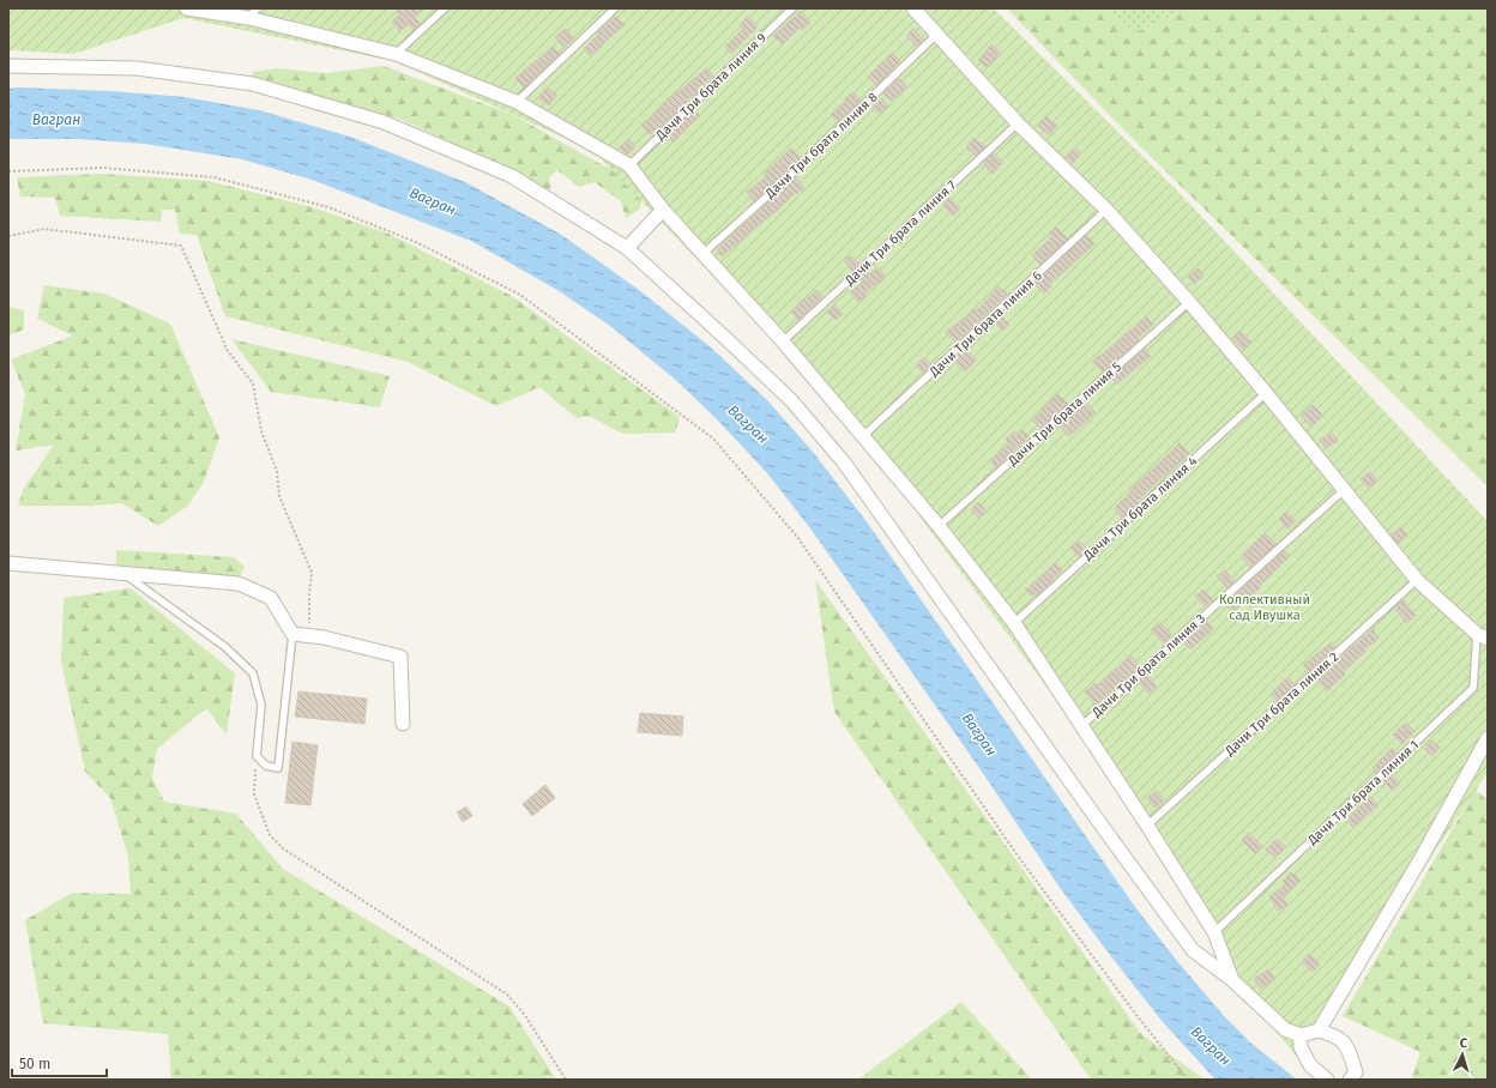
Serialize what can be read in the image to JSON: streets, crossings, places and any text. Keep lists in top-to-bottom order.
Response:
{
  "streets": {
    "lane": [
      "Дачи Три брата линия 9",
      "Дачи Три брата линия 8",
      "Дачи Три брата линия 7",
      "Дачи Три брата линия 6",
      "Дачи Три брата линия 5",
      "Дачи Три брата линия 4",
      "Дачи Три брата линия 3",
      "Дачи Три брата линия 2",
      "Дачи Три брата линия 1"
    ]
  },
  "water": ["Вагран"],
  "parks": ["Коллективный сад Ивушка"],
  "scale_bar": "50 m",
  "north": "top"
}
